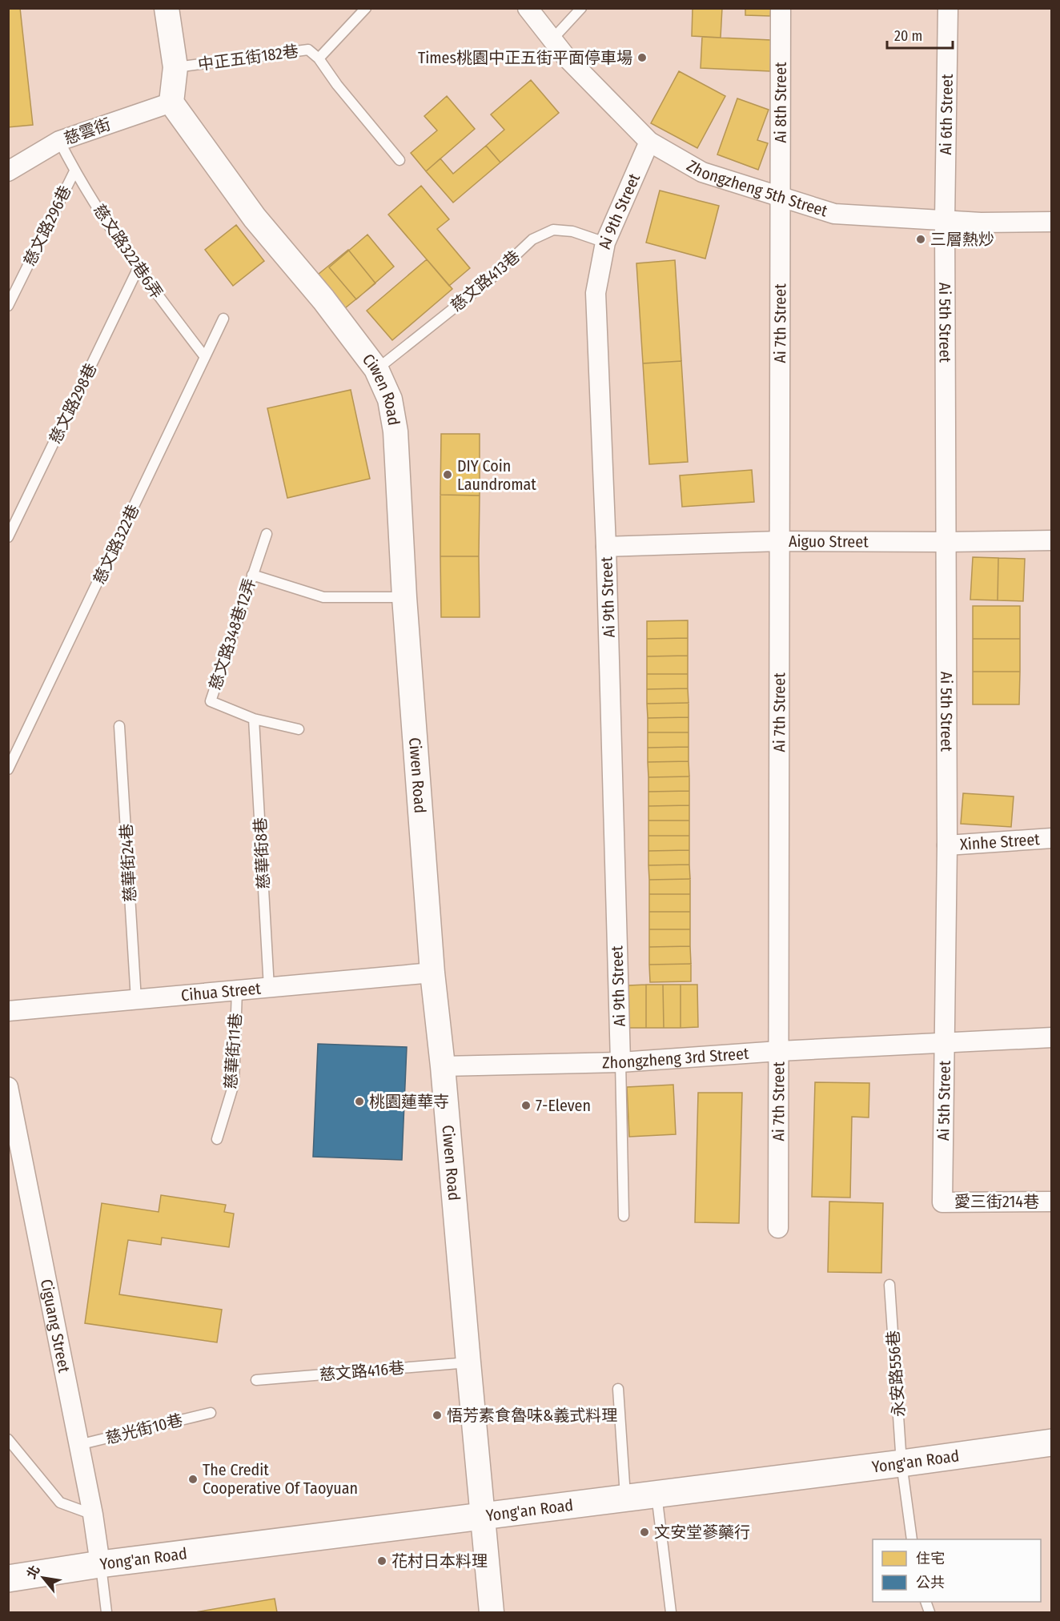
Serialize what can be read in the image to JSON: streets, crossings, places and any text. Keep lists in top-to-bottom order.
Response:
{
  "streets": {
    "main road": ["Yong'an Road"],
    "street": [
      "Ai 8th Street",
      "Ai 6th Street",
      "慈雲街",
      "Zhongzheng 5th Street",
      "Ai 9th Street",
      "Ai 5th Street",
      "Ai 7th Street",
      "Ciwen Road",
      "Aiguo Street",
      "Xinhe Street",
      "Cihua Street",
      "Zhongzheng 3rd Street",
      "愛三街214巷",
      "Ciguang Street"
    ],
    "lane": [
      "中正五街182巷",
      "慈文路296巷",
      "慈文路322巷6弄",
      "慈文路413巷",
      "慈文路298巷",
      "慈文路322巷",
      "慈文路348巷12弄",
      "慈華街8巷",
      "慈華街24巷",
      "慈華街11巷",
      "慈文路416巷",
      "永安路556巷",
      "慈光街10巷"
    ]
  },
  "crossings": [
    ["Ai 8th Street", "Zhongzheng 5th Street"],
    ["Ai 8th Street", "Ai 7th Street"],
    ["Ai 6th Street", "Zhongzheng 5th Street"],
    ["Ai 6th Street", "Ai 5th Street"],
    ["慈雲街", "慈文路322巷6弄"],
    ["慈雲街", "Ciwen Road"],
    ["Zhongzheng 5th Street", "Ai 9th Street"],
    ["Zhongzheng 5th Street", "Ai 5th Street"],
    ["Zhongzheng 5th Street", "Ai 7th Street"],
    ["Ai 9th Street", "慈文路413巷"],
    ["Ai 9th Street", "Aiguo Street"],
    ["Ai 9th Street", "Zhongzheng 3rd Street"],
    ["慈文路296巷", "慈文路322巷6弄"],
    ["慈文路322巷6弄", "慈文路298巷"],
    ["慈文路322巷6弄", "慈文路322巷"],
    ["慈文路413巷", "Ciwen Road"],
    ["Ai 5th Street", "Aiguo Street"],
    ["Ai 5th Street", "Xinhe Street"],
    ["Ai 5th Street", "Zhongzheng 3rd Street"],
    ["Ai 5th Street", "愛三街214巷"],
    ["Ai 7th Street", "Aiguo Street"],
    ["Ai 7th Street", "Zhongzheng 3rd Street"],
    ["Ciwen Road", "Cihua Street"],
    ["Ciwen Road", "Zhongzheng 3rd Street"],
    ["Ciwen Road", "慈文路416巷"],
    ["Ciwen Road", "Yong'an Road"],
    ["慈文路348巷12弄", "慈華街8巷"],
    ["慈華街8巷", "Cihua Street"],
    ["慈華街24巷", "Cihua Street"],
    ["Cihua Street", "慈華街11巷"],
    ["Ciguang Street", "慈光街10巷"],
    ["Ciguang Street", "Yong'an Road"],
    ["永安路556巷", "Yong'an Road"]
  ],
  "places": [
    "Times桃園中正五街平面停車場",
    "三層熱炒",
    "DIY Coin Laundromat",
    "桃園蓮華寺",
    "7-Eleven",
    "悟芳素食魯味&義式料理",
    "The Credit Cooperative Of Taoyuan",
    "文安堂蔘藥行",
    "花村日本料理"
  ],
  "legend": ["住宅", "公共"],
  "scale_bar": "20 m",
  "north": "top left"
}
